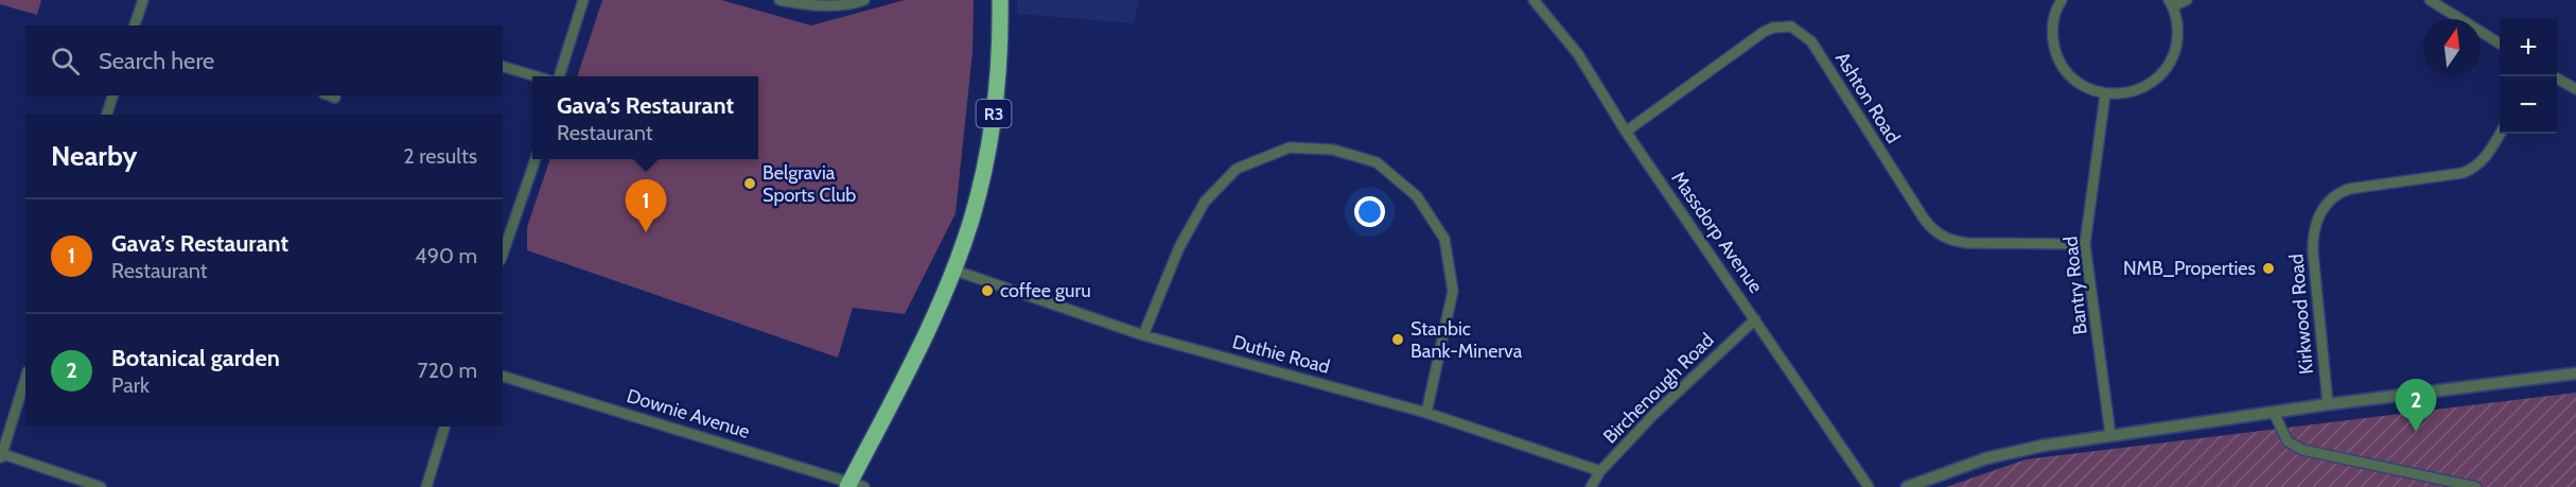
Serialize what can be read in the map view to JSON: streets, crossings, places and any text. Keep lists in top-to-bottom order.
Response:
{
  "streets": {
    "highway": ["R3"],
    "street": [
      "Ashton Road",
      "Massdorp Avenue",
      "Bantry Road",
      "Kirkwood Road",
      "Duthie Road",
      "Birchenough Road",
      "Downie Avenue"
    ]
  },
  "crossings": [
    ["Ashton Road", "Massdorp Avenue"],
    ["Ashton Road", "Bantry Road"],
    ["R3", "Duthie Road"],
    ["R3", "Downie Avenue"],
    ["Massdorp Avenue", "Birchenough Road"],
    ["Duthie Road", "Birchenough Road"]
  ],
  "places": [
    "Belgravia Sports Club",
    "NMB_Properties",
    "coffee guru",
    "Stanbic Bank-Minerva"
  ],
  "north": "top",
  "page": {
    "map_buttons": ["+", "−"],
    "search": "Search here",
    "popup": ["Gava’s Restaurant", "Restaurant"],
    "heading": ["Nearby", "2 results"],
    "pins": ["1", "2"],
    "list": [
      {
        "mark": "1",
        "name": "Gava’s Restaurant",
        "note": "Restaurant",
        "value": "490 m"
      },
      {
        "mark": "2",
        "name": "Botanical garden",
        "note": "Park",
        "value": "720 m"
      }
    ]
  }
}
